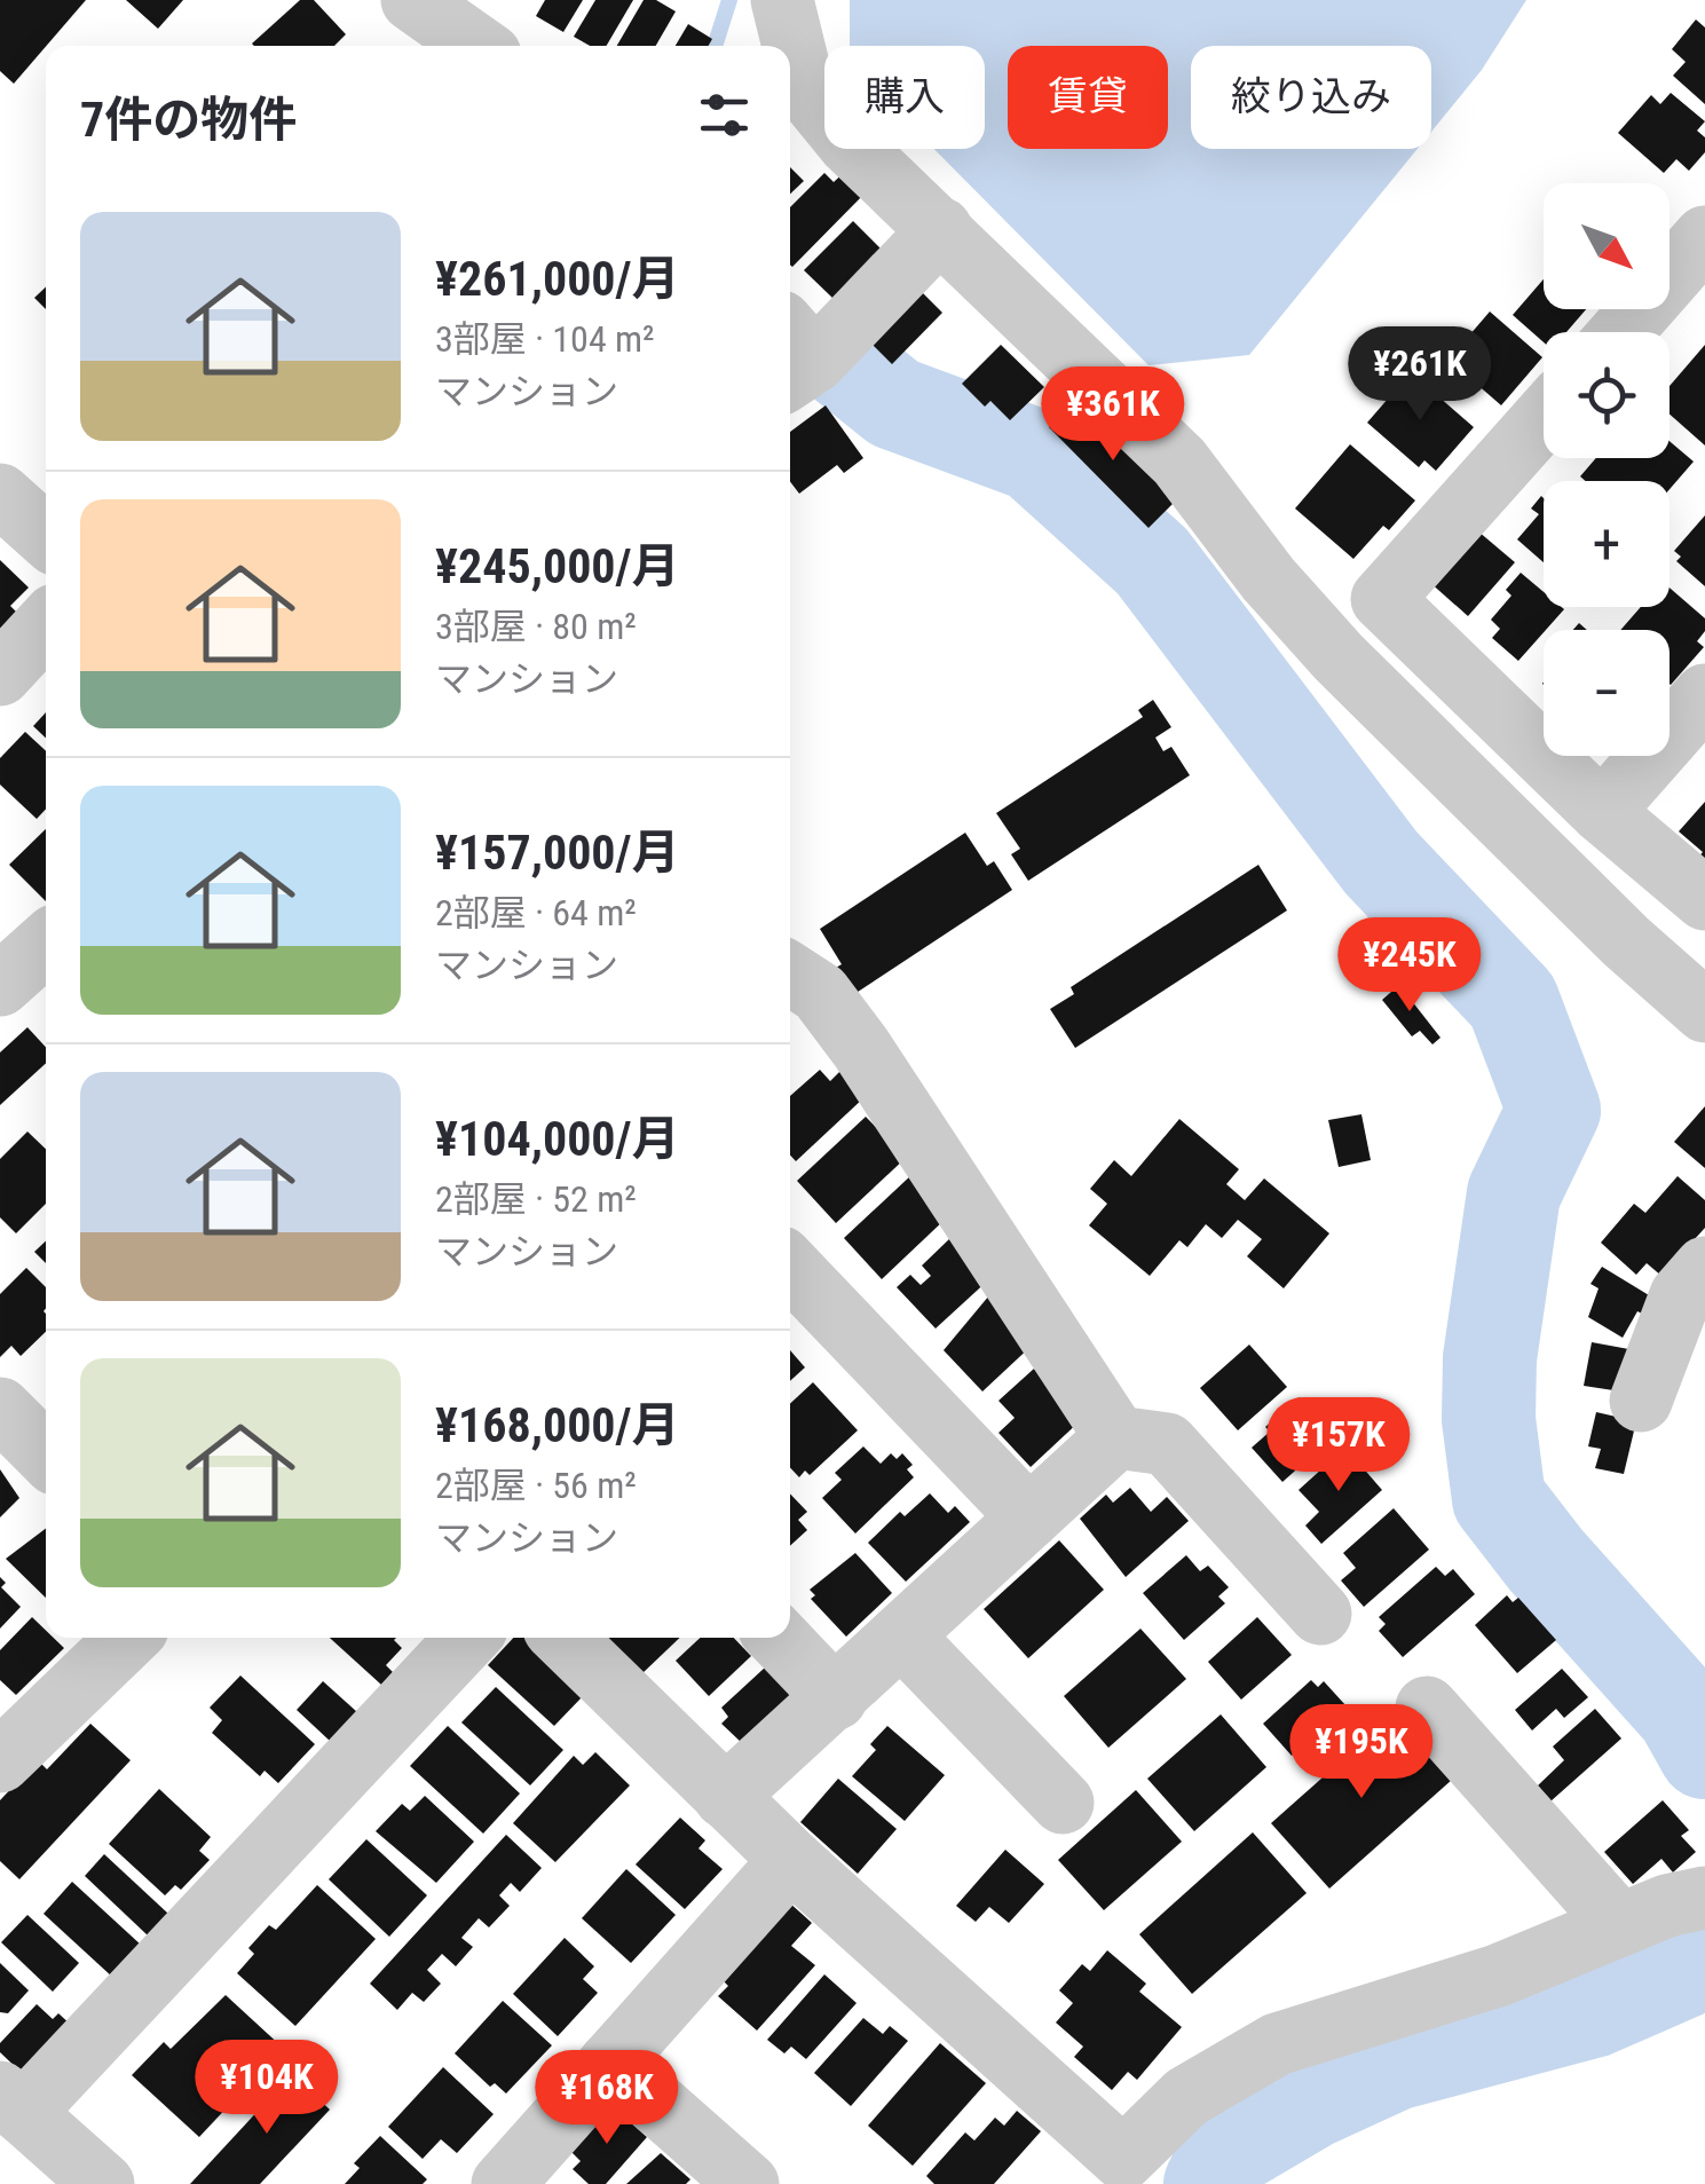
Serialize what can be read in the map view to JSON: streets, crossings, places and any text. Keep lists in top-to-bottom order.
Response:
{
  "north": "bottom right",
  "page": {
    "chip": ["購入", "賃貸", "絞り込み"],
    "heading": "7件の物件",
    "map_buttons": ["+", "−"],
    "list": [
      {
        "name": "¥261,000/月",
        "note": "3部屋 · 104 m² · マンション"
      },
      {
        "name": "¥245,000/月",
        "note": "3部屋 · 80 m² · マンション"
      },
      {
        "name": "¥157,000/月",
        "note": "2部屋 · 64 m² · マンション"
      },
      {
        "name": "¥104,000/月",
        "note": "2部屋 · 52 m² · マンション"
      },
      {
        "name": "¥168,000/月",
        "note": "2部屋 · 56 m² · マンション"
      }
    ],
    "price": [
      "¥261K",
      "¥361K",
      "¥245K",
      "¥157K",
      "¥195K",
      "¥104K",
      "¥168K"
    ]
  }
}
